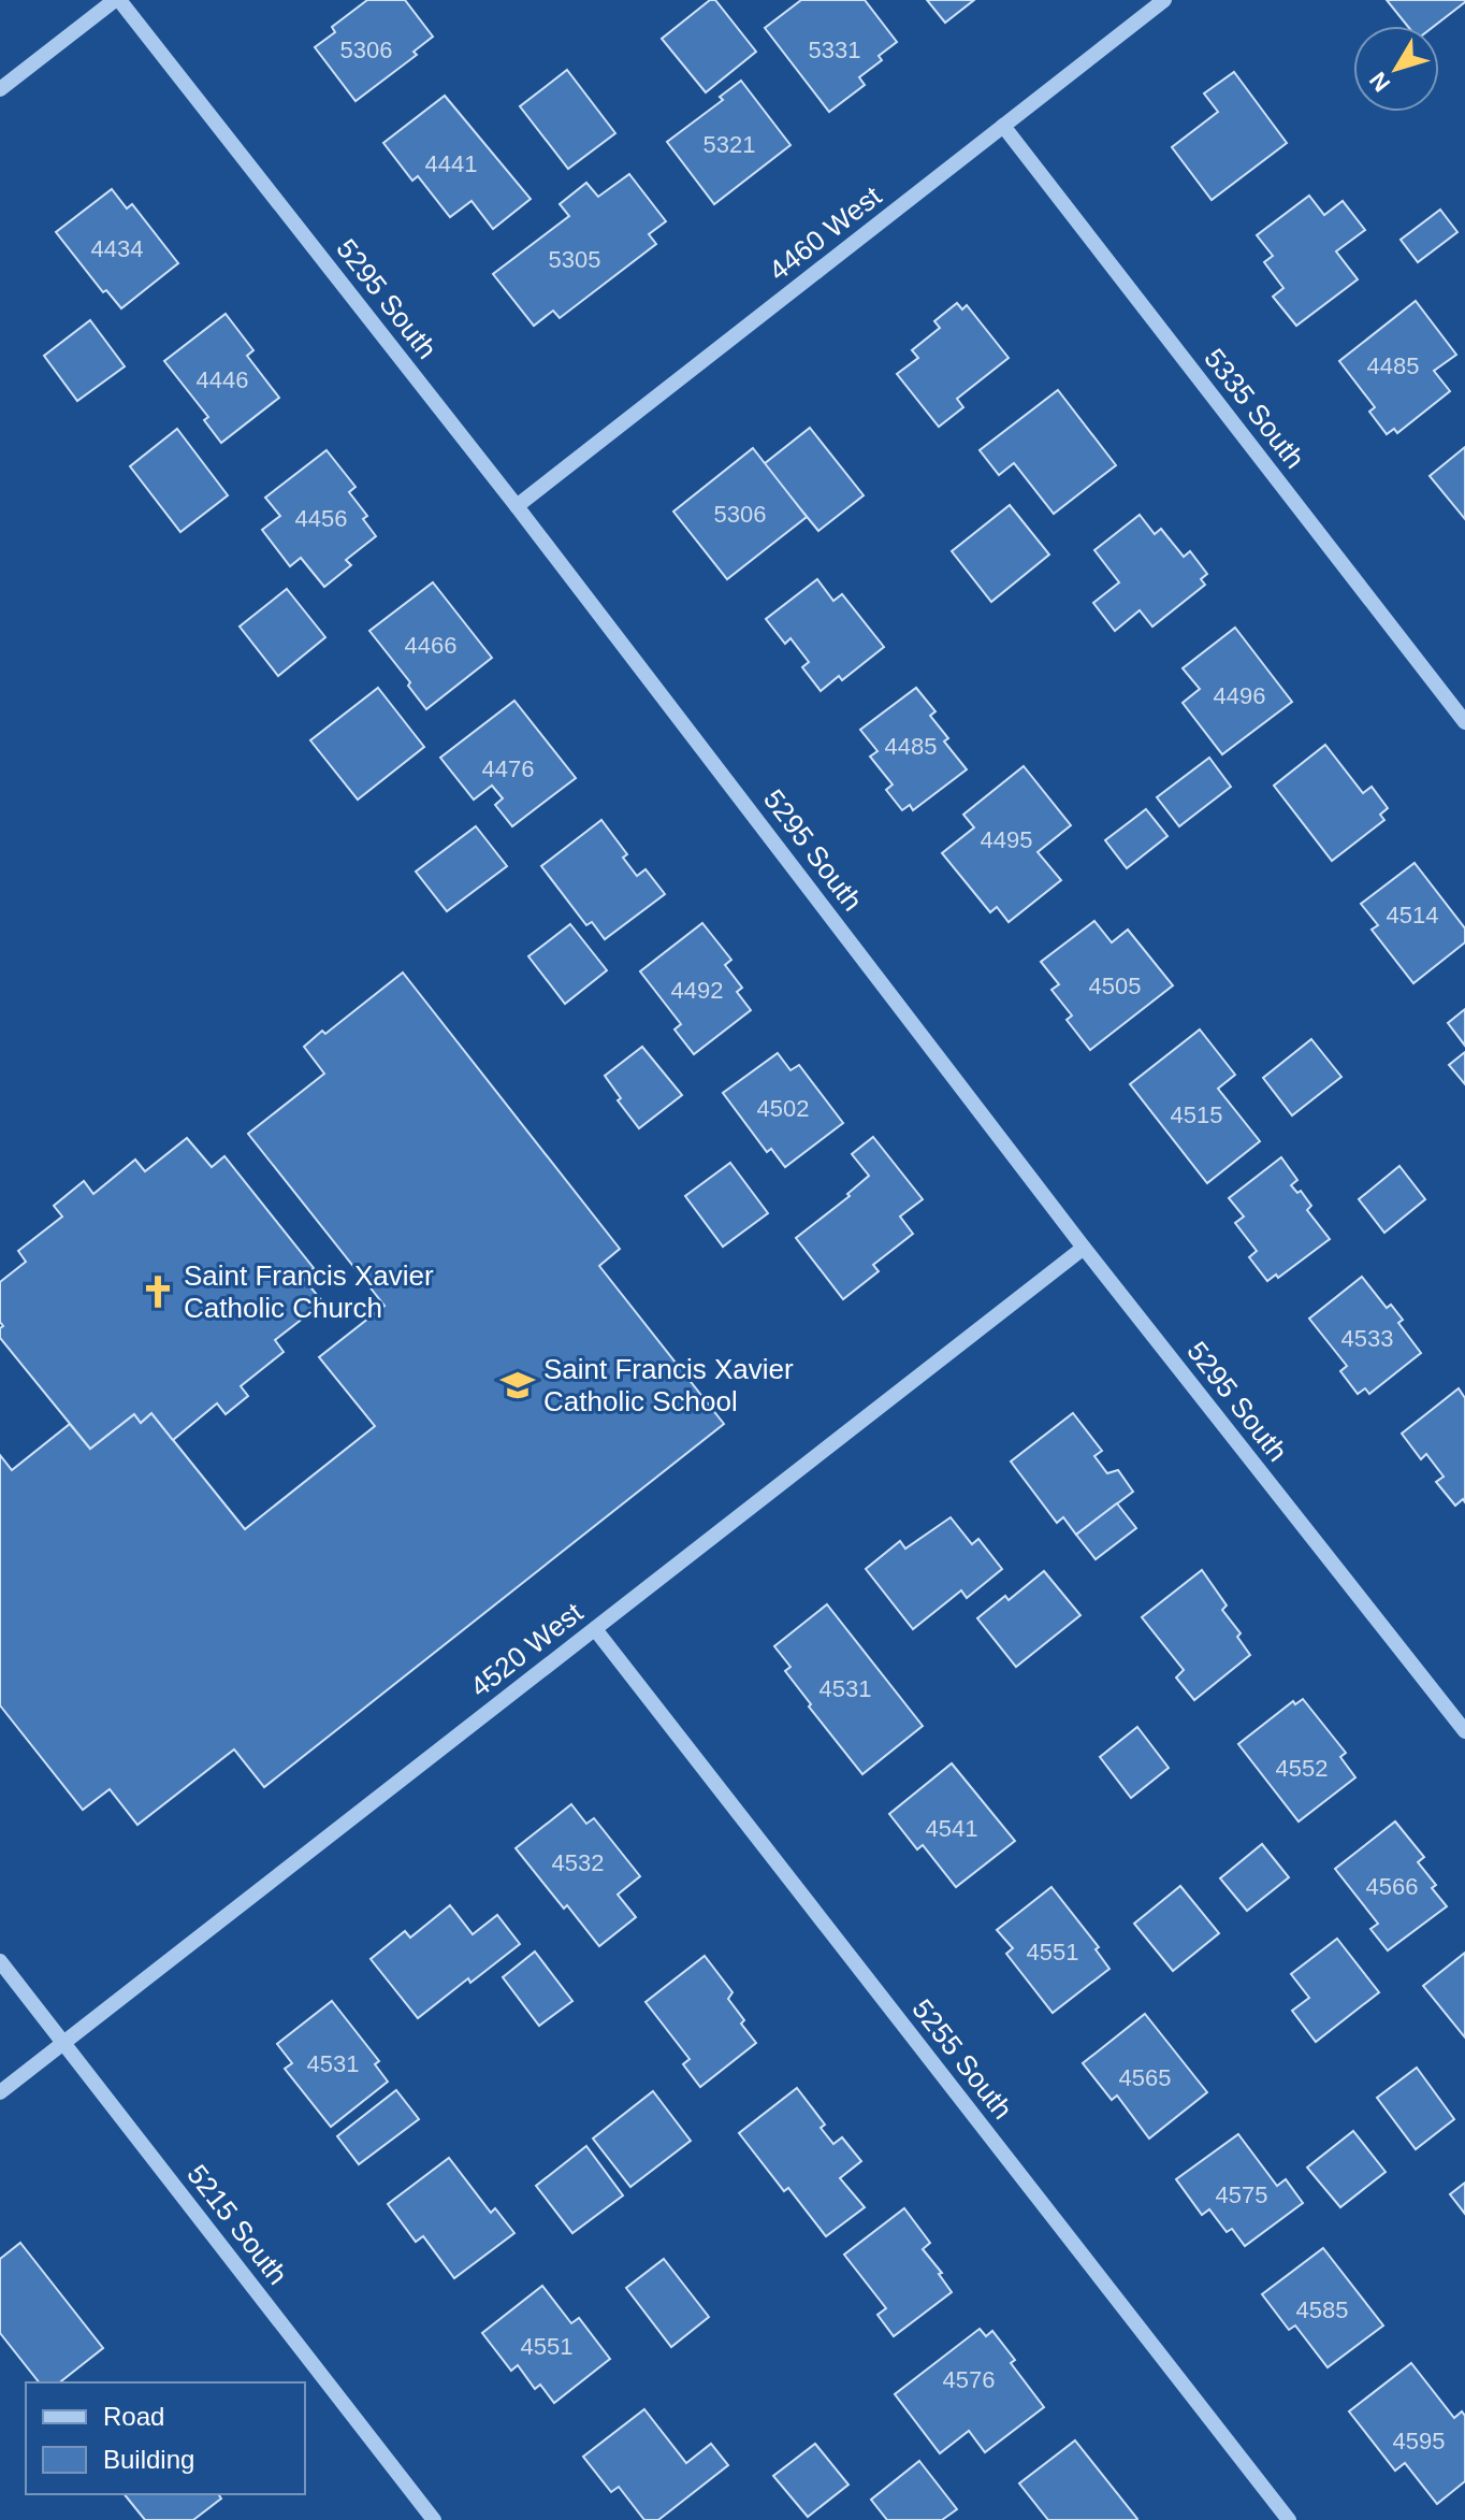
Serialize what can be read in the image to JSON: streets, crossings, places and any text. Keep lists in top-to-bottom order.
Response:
{
  "streets": {
    "street": [
      "4460 West",
      "5295 South",
      "5335 South",
      "4520 West",
      "5255 South",
      "5215 South"
    ]
  },
  "crossings": [
    ["4460 West", "5295 South"],
    ["4460 West", "5335 South"],
    ["5295 South", "4520 West"],
    ["4520 West", "5255 South"],
    ["4520 West", "5215 South"]
  ],
  "places": {
    "church": ["Saint Francis Xavier Catholic Church"],
    "school or university": ["Saint Francis Xavier Catholic School"]
  },
  "house_numbers": [
    "5306",
    "5331",
    "5321",
    "4441",
    "4434",
    "5305",
    "4485",
    "4446",
    "5306",
    "4456",
    "4466",
    "4496",
    "4485",
    "4476",
    "4495",
    "4514",
    "4505",
    "4492",
    "4502",
    "4515",
    "4533",
    "4531",
    "4552",
    "4541",
    "4532",
    "4566",
    "4551",
    "4531",
    "4565",
    "4575",
    "4585",
    "4551",
    "4576",
    "4595"
  ],
  "legend": ["Road", "Building"],
  "north": "bottom left"
}
